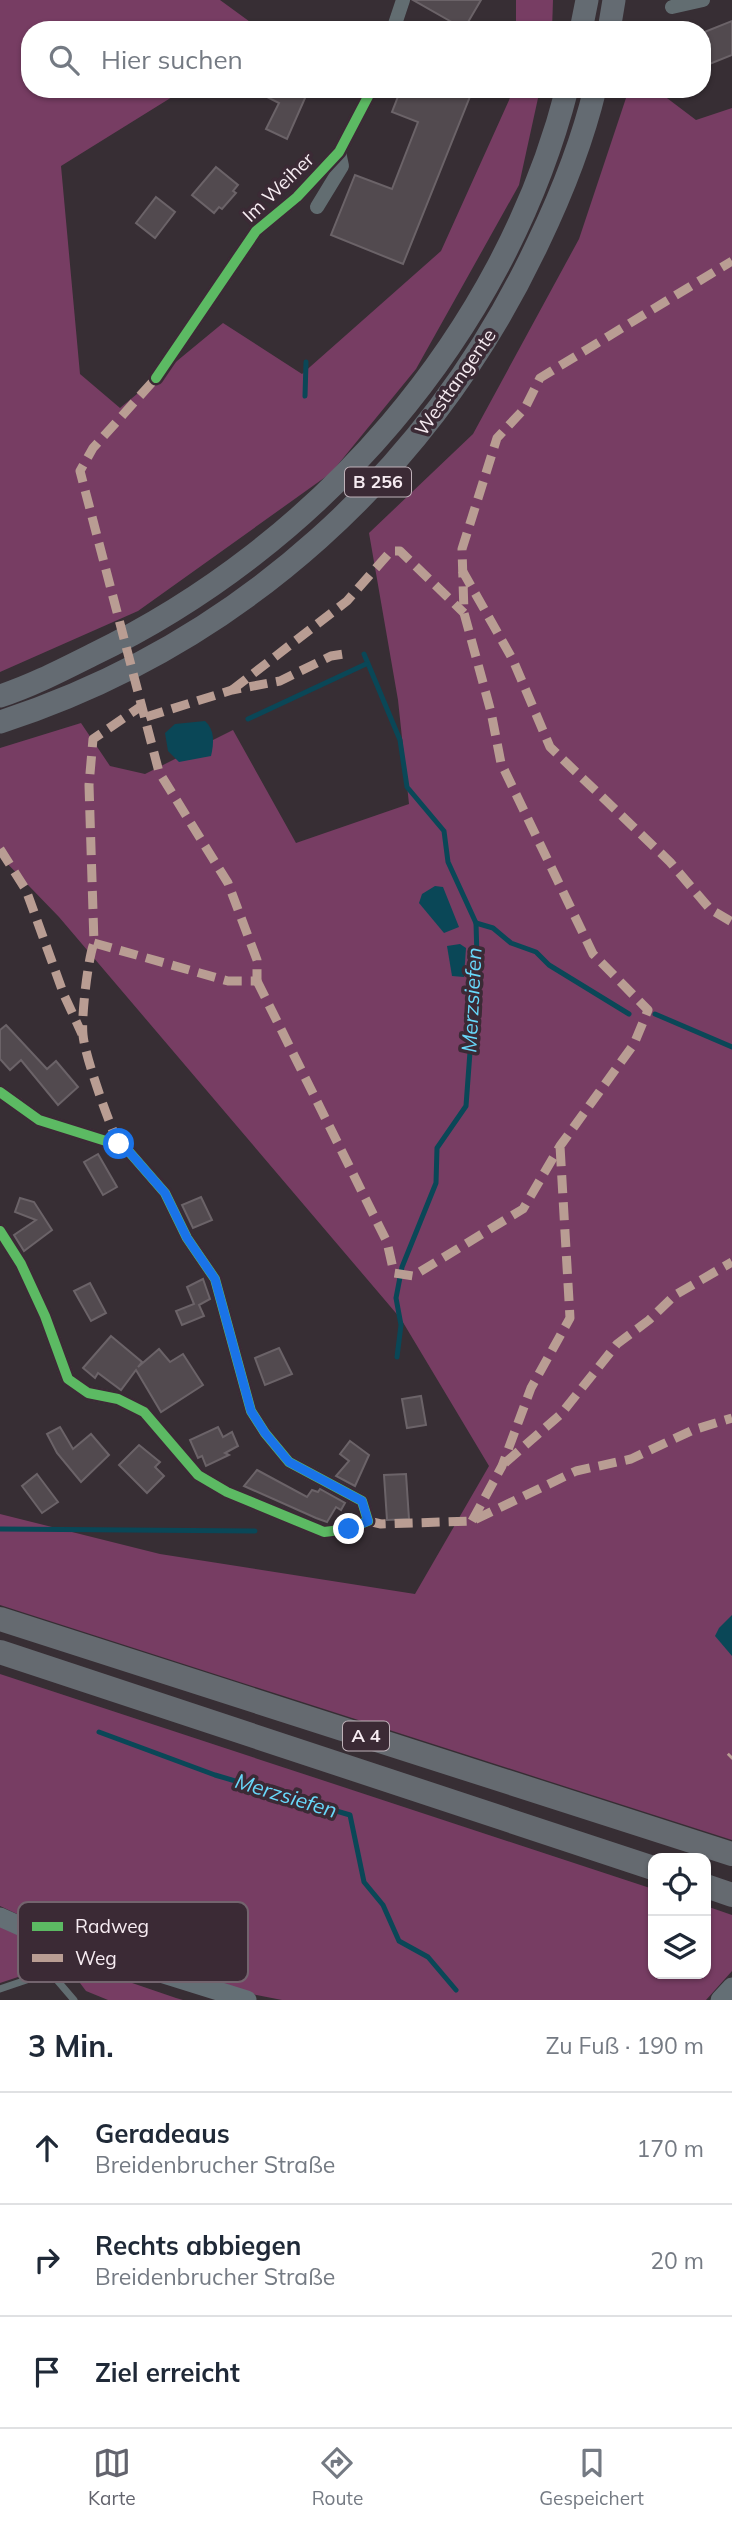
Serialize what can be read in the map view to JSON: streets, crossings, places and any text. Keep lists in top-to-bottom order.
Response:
{
  "streets": {
    "highway": ["Westtangente", "B 256", "A 4"],
    "street": ["Im Weiher"]
  },
  "water": ["Merzsiefen"],
  "legend": ["Radweg", "Weg"],
  "page": {
    "search": "Hier suchen",
    "heading": ["3 Min.", "Zu Fuß · 190 m"],
    "list": [
      ["Geradeaus", "Breidenbrucher Straße", "170 m"],
      ["Rechts abbiegen", "Breidenbrucher Straße", "20 m"],
      "Ziel erreicht"
    ],
    "nav": ["Karte", "Route", "Gespeichert"]
  }
}
